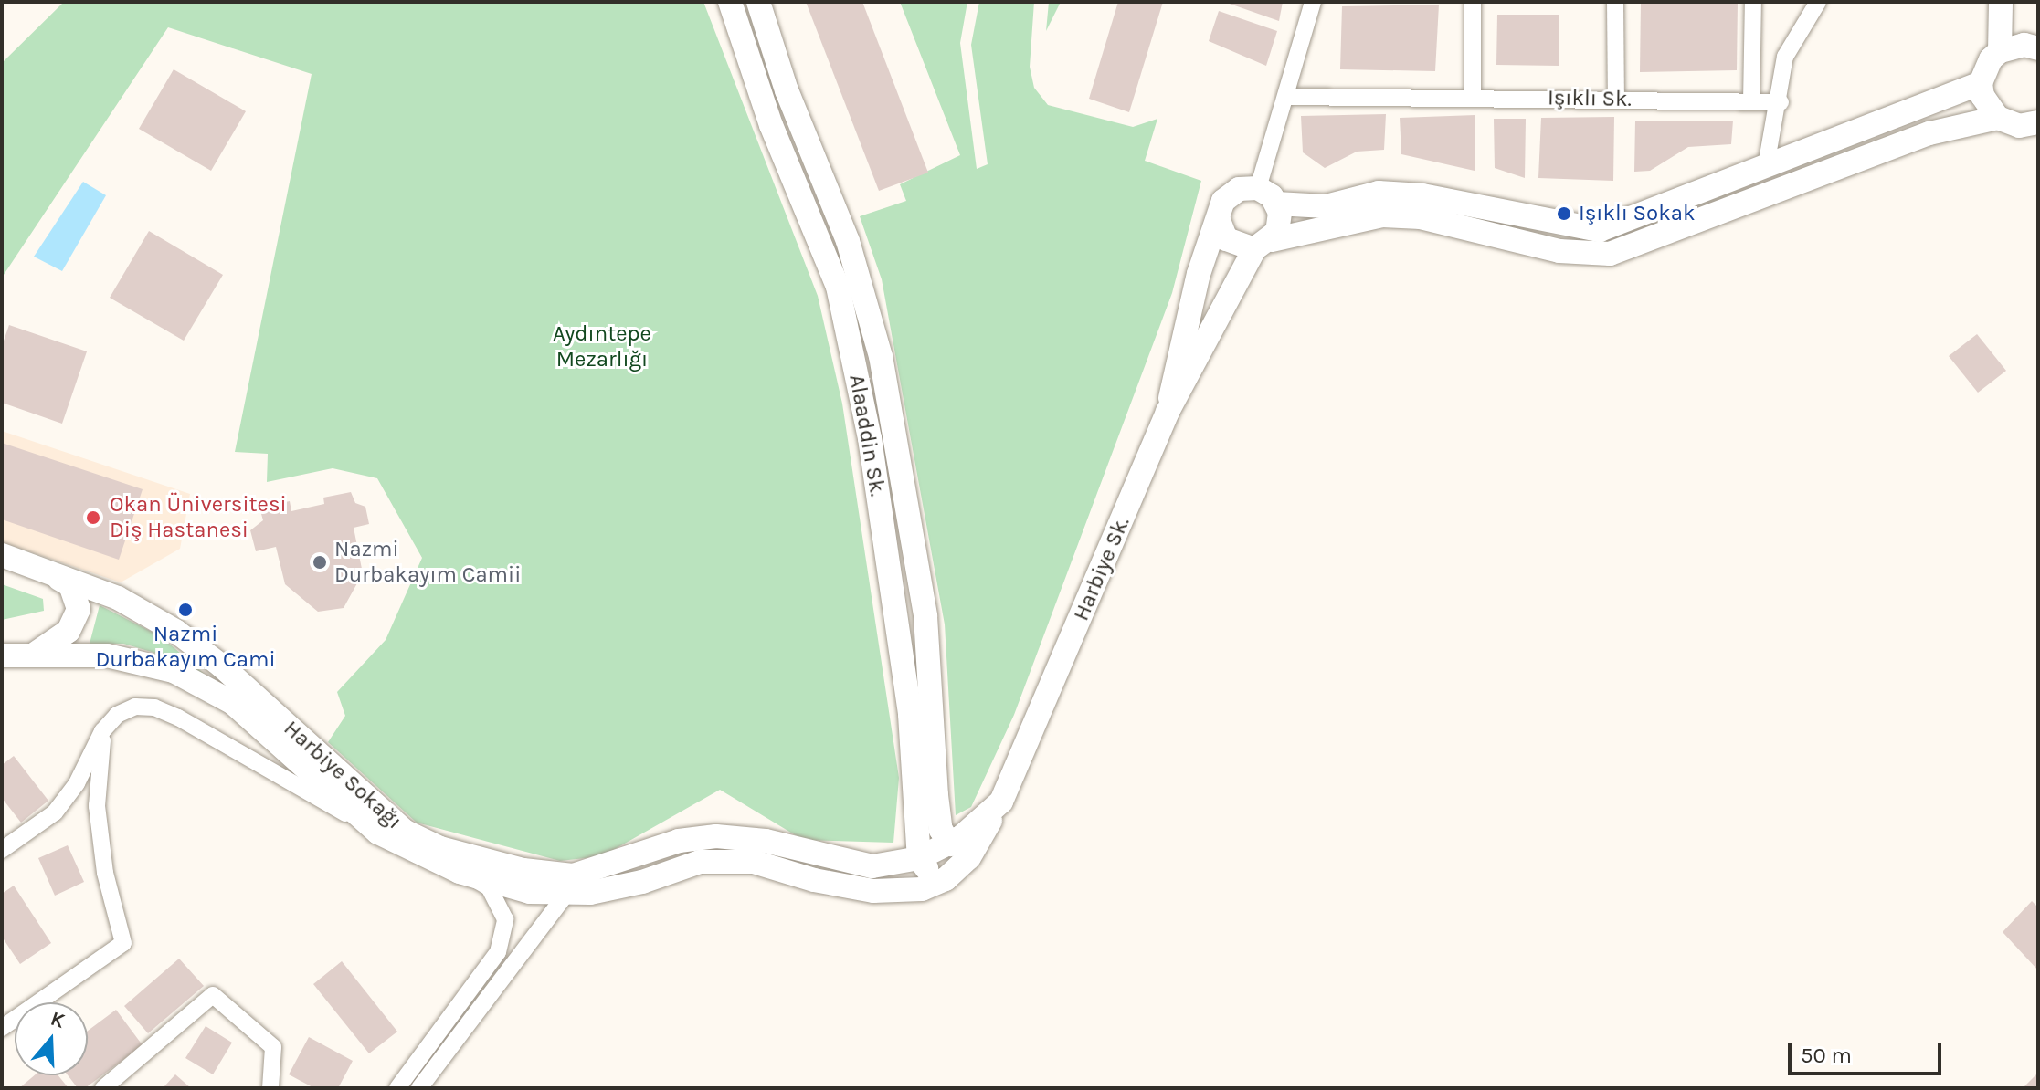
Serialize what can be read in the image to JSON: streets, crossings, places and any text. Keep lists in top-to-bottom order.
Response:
{
  "streets": {
    "street": [
      "Işıklı Sk.",
      "Alaaddin Sk.",
      "Harbiye Sk.",
      "Harbiye Sokağı"
    ]
  },
  "crossings": [
    ["Alaaddin Sk.", "Harbiye Sk."],
    ["Alaaddin Sk.", "Harbiye Sokağı"],
    ["Harbiye Sk.", "Harbiye Sokağı"]
  ],
  "parks": ["Aydıntepe Mezarlığı"],
  "places": [
    "Işıklı Sokak",
    "Okan Üniversitesi Diş Hastanesi",
    "Nazmi Durbakayım Camii",
    "Nazmi Durbakayım Cami"
  ],
  "scale_bar": "50 m",
  "north": "top"
}
